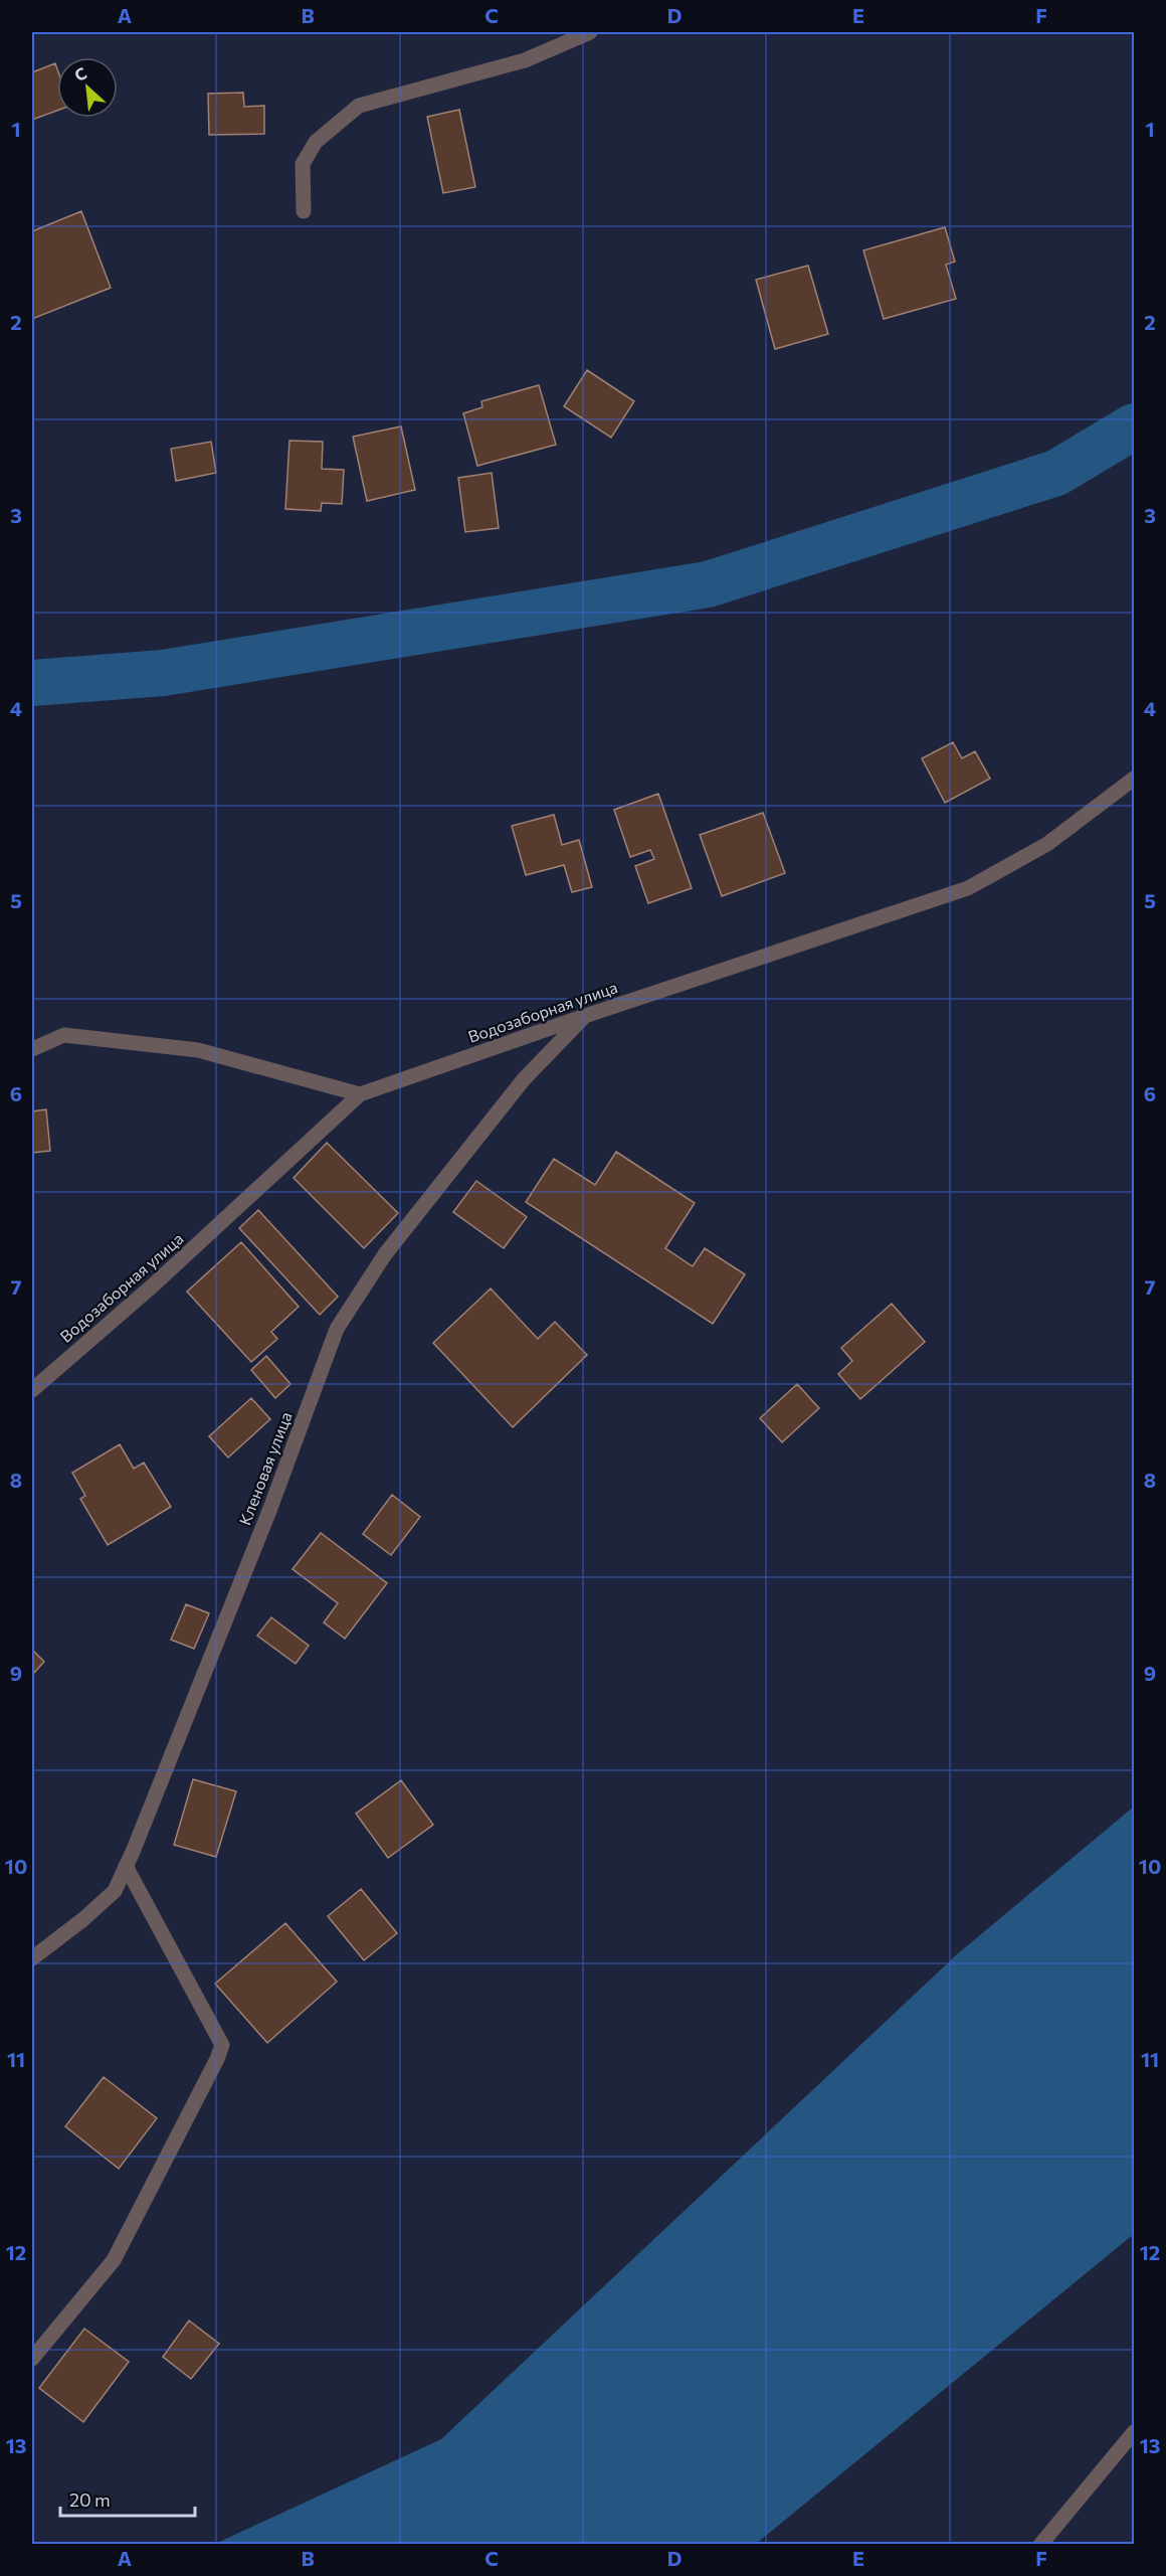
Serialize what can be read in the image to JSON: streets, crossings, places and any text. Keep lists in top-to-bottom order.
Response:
{
  "streets": {
    "street": ["Водозаборная улица", "Кленовая улица"]
  },
  "crossings": [
    ["Водозаборная улица", "Кленовая улица"]
  ],
  "scale_bar": "20 m",
  "north": "top left",
  "grid": {
    "columns": [
      "A",
      "B",
      "C",
      "D",
      "E",
      "F"
    ],
    "rows": [
      "1",
      "2",
      "3",
      "4",
      "5",
      "6",
      "7",
      "8",
      "9",
      "10",
      "11",
      "12",
      "13"
    ]
  }
}
